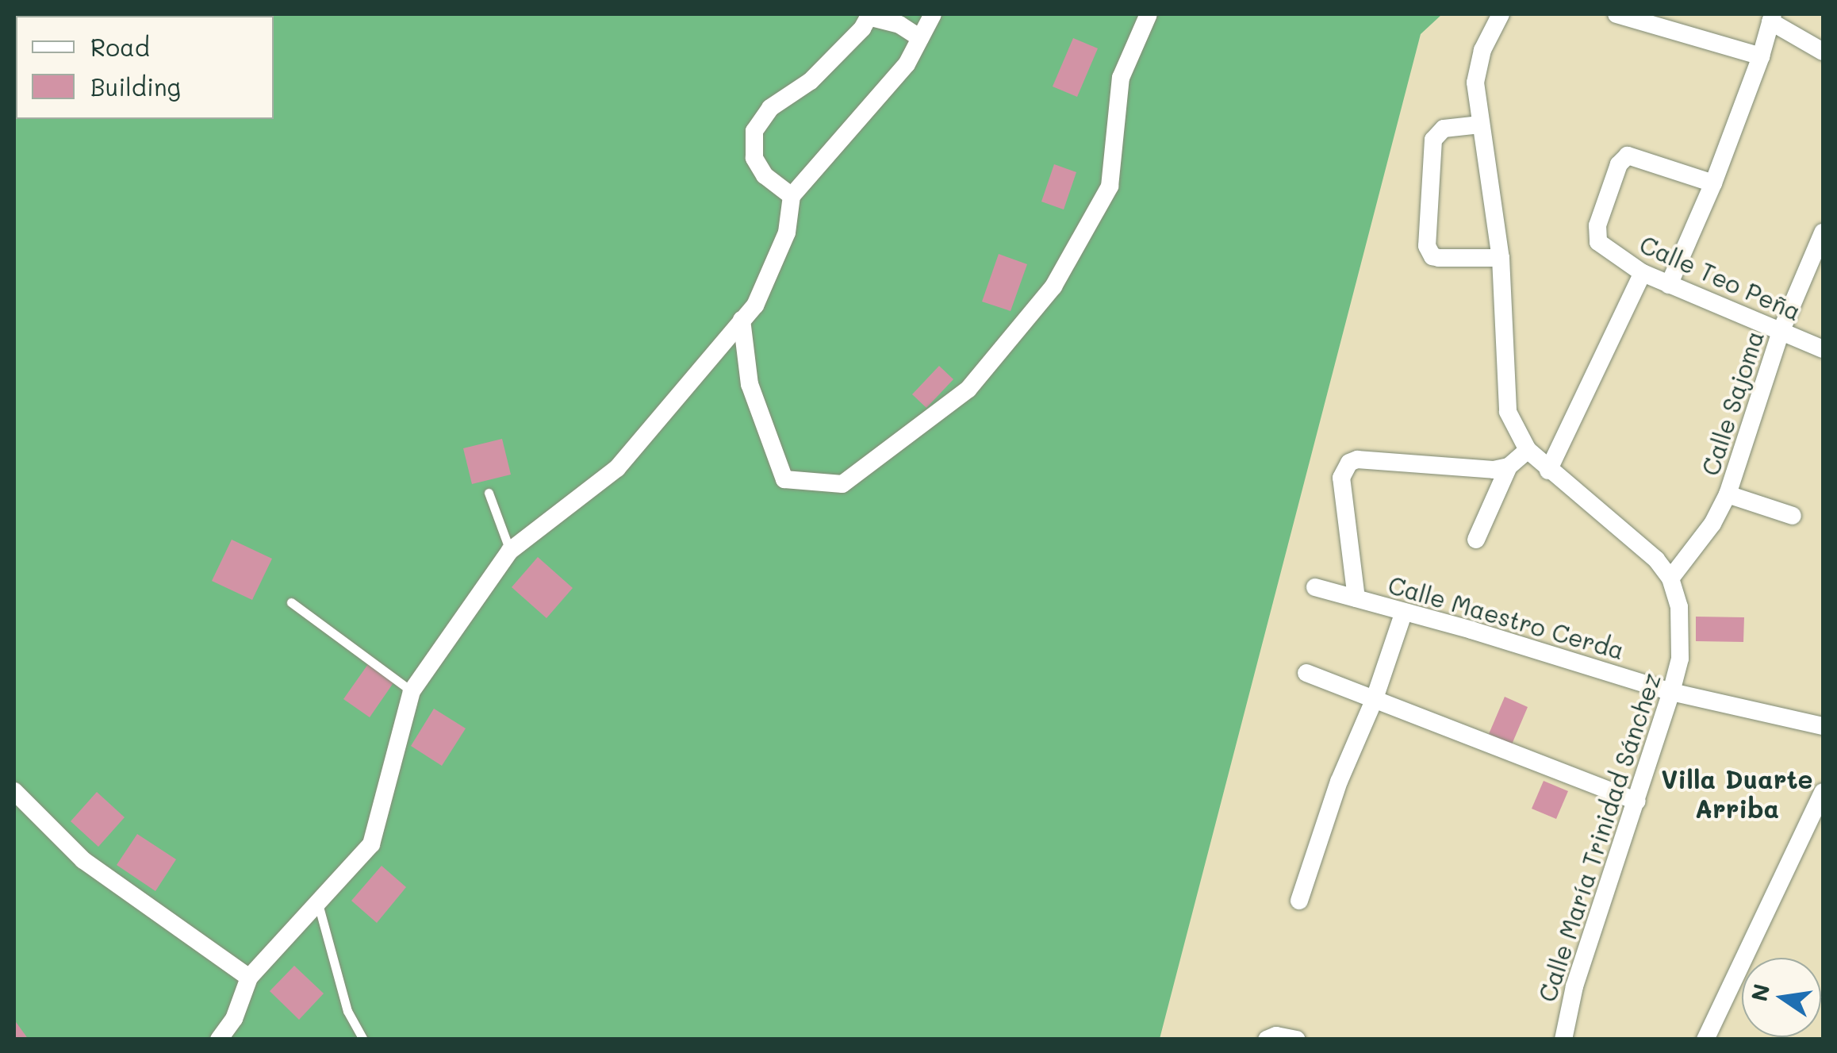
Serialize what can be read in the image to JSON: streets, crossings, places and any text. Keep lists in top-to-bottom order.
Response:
{
  "streets": {
    "street": [
      "Calle Teo Peña",
      "Calle Sajoma",
      "Calle Maestro Cerda",
      "Calle María Trinidad Sánchez"
    ]
  },
  "crossings": [
    ["Calle Teo Peña", "Calle Sajoma"],
    ["Calle Sajoma", "Calle María Trinidad Sánchez"],
    ["Calle Maestro Cerda", "Calle María Trinidad Sánchez"]
  ],
  "districts": ["Villa Duarte Arriba"],
  "legend": ["Road", "Building"],
  "north": "left"
}
